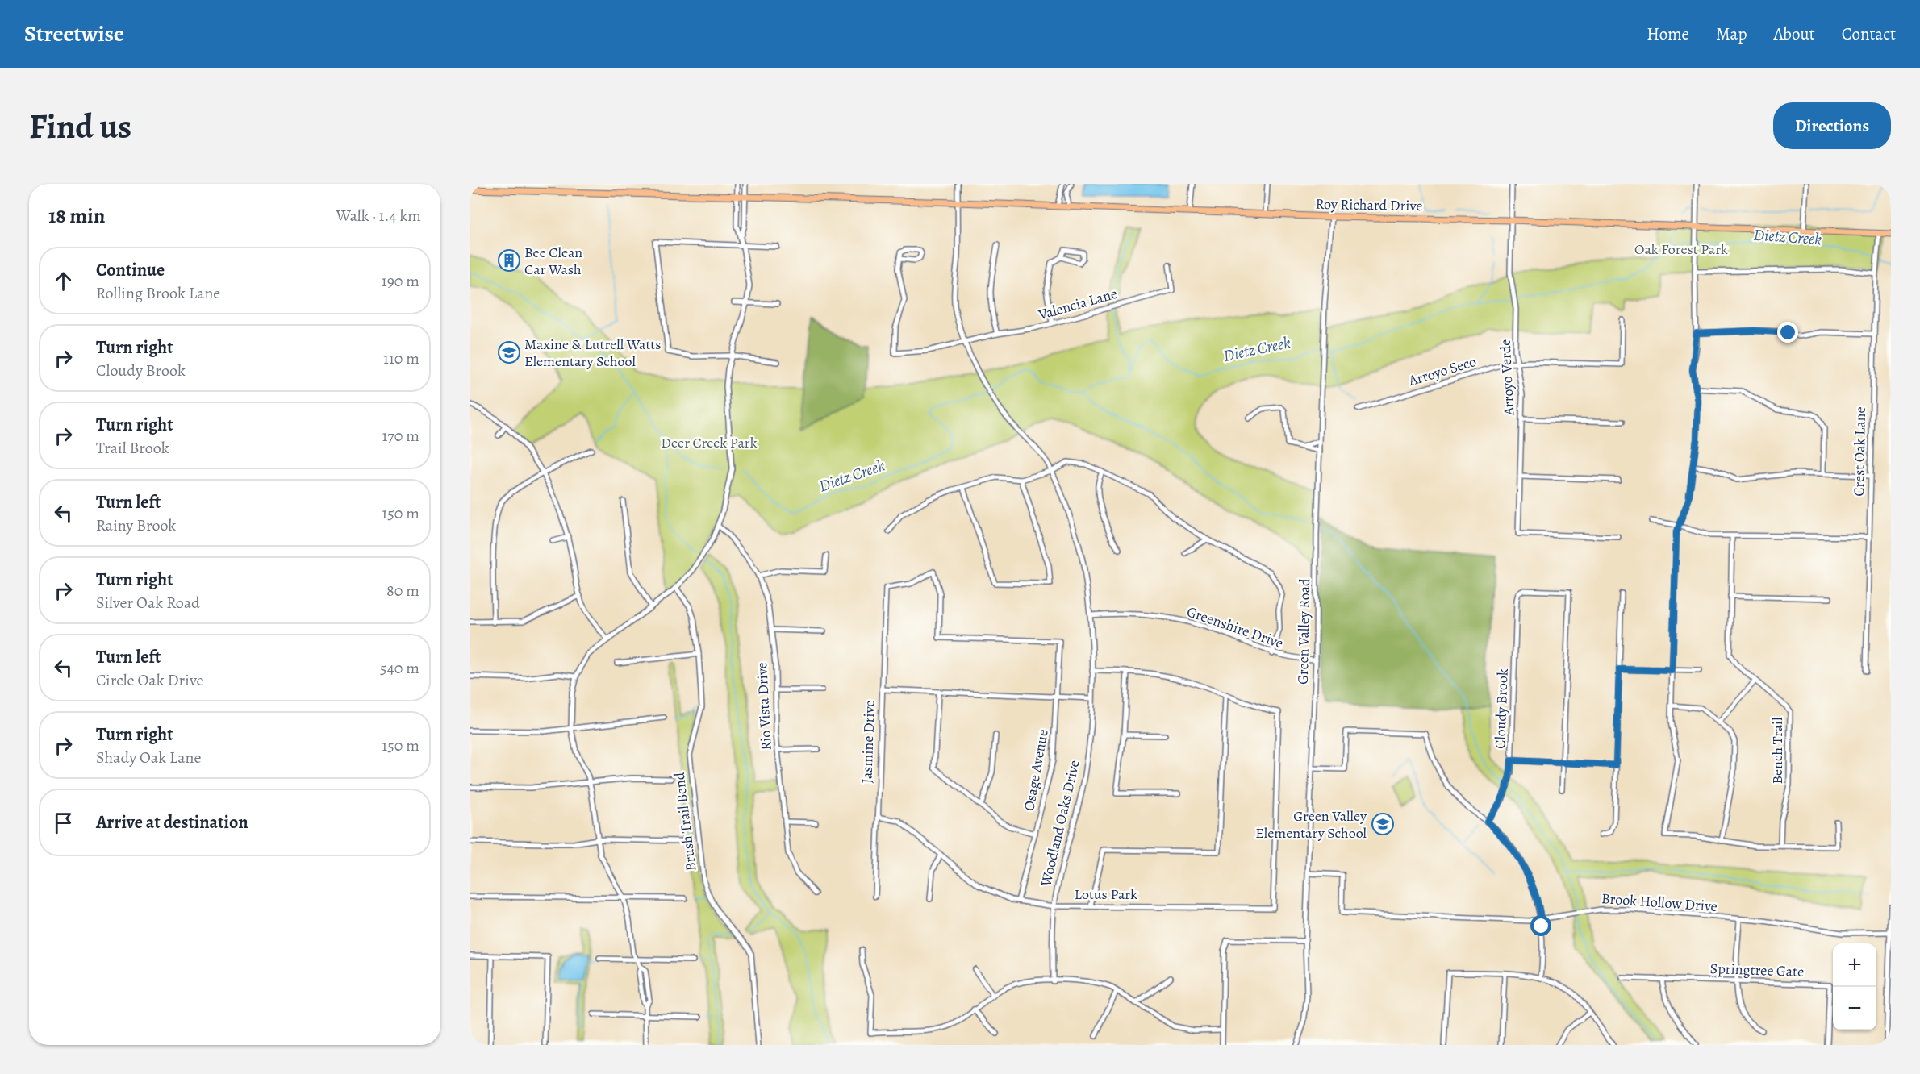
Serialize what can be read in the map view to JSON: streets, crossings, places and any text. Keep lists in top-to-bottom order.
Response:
{
  "streets": {
    "main road": ["Roy Richard Drive"],
    "street": [
      "Valencia Lane",
      "Arroyo Seco",
      "Arroyo Verde",
      "Crest Oak Lane",
      "Greenshire Drive",
      "Green Valley Road",
      "Rio Vista Drive",
      "Cloudy Brook",
      "Jasmine Drive",
      "Bench Trail",
      "Osage Avenue",
      "Brush Trail Bend",
      "Woodland Oaks Drive",
      "Lotus Park",
      "Brook Hollow Drive",
      "Springtree Gate"
    ]
  },
  "crossings": [
    ["Roy Richard Drive", "Arroyo Verde"],
    ["Roy Richard Drive", "Crest Oak Lane"],
    ["Roy Richard Drive", "Green Valley Road"],
    ["Roy Richard Drive", "Woodland Oaks Drive"],
    ["Valencia Lane", "Woodland Oaks Drive"],
    ["Arroyo Seco", "Arroyo Verde"],
    ["Greenshire Drive", "Green Valley Road"],
    ["Greenshire Drive", "Woodland Oaks Drive"],
    ["Green Valley Road", "Brook Hollow Drive"],
    ["Jasmine Drive", "Osage Avenue"],
    ["Jasmine Drive", "Lotus Park"],
    ["Osage Avenue", "Lotus Park"],
    ["Woodland Oaks Drive", "Lotus Park"]
  ],
  "water": ["Dietz Creek"],
  "parks": ["Oak Forest Park", "Deer Creek Park"],
  "places": {
    "building": ["Bee Clean Car Wash"],
    "school or university": ["Maxine & Lutrell Watts Elementary School", "Green Valley Elementary School"]
  },
  "page": {
    "header": "Streetwise",
    "nav": [
      "Home",
      "Map",
      "About",
      "Contact"
    ],
    "buttons": "Directions",
    "title": "Find us",
    "heading": ["18 min", "Walk · 1.4 km"],
    "list": [
      ["Continue", "Rolling Brook Lane", "190 m"],
      ["Turn right", "Cloudy Brook", "110 m"],
      ["Turn right", "Trail Brook", "170 m"],
      ["Turn left", "Rainy Brook", "150 m"],
      ["Turn right", "Silver Oak Road", "80 m"],
      ["Turn left", "Circle Oak Drive", "540 m"],
      ["Turn right", "Shady Oak Lane", "150 m"],
      "Arrive at destination"
    ],
    "map_buttons": ["+", "−"]
  }
}
